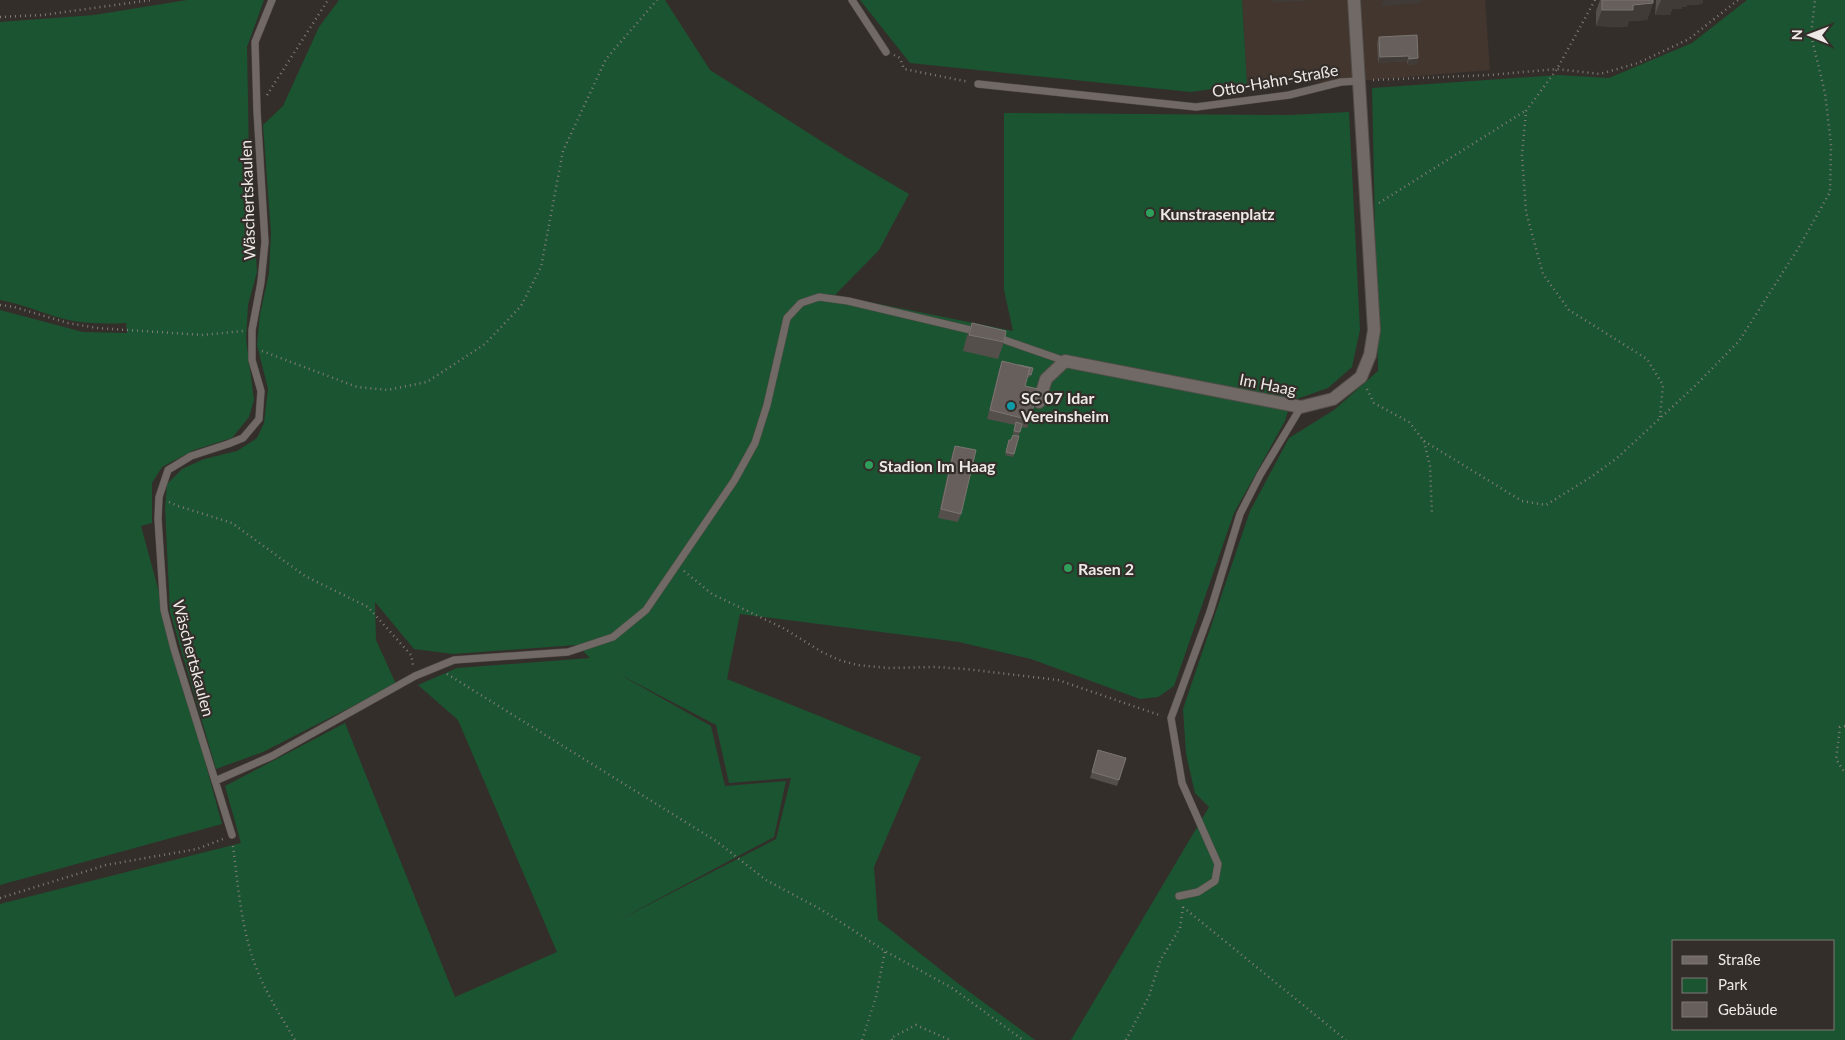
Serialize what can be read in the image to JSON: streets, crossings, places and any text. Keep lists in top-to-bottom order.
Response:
{
  "streets": {
    "street": ["Im Haag"],
    "lane": ["Otto-Hahn-Straße", "Wäschertskaulen"]
  },
  "places": [
    "Kunstrasenplatz",
    "SC 07 Idar Vereinsheim",
    "Stadion Im Haag",
    "Rasen 2"
  ],
  "legend": ["Straße", "Park", "Gebäude"],
  "north": "left"
}
